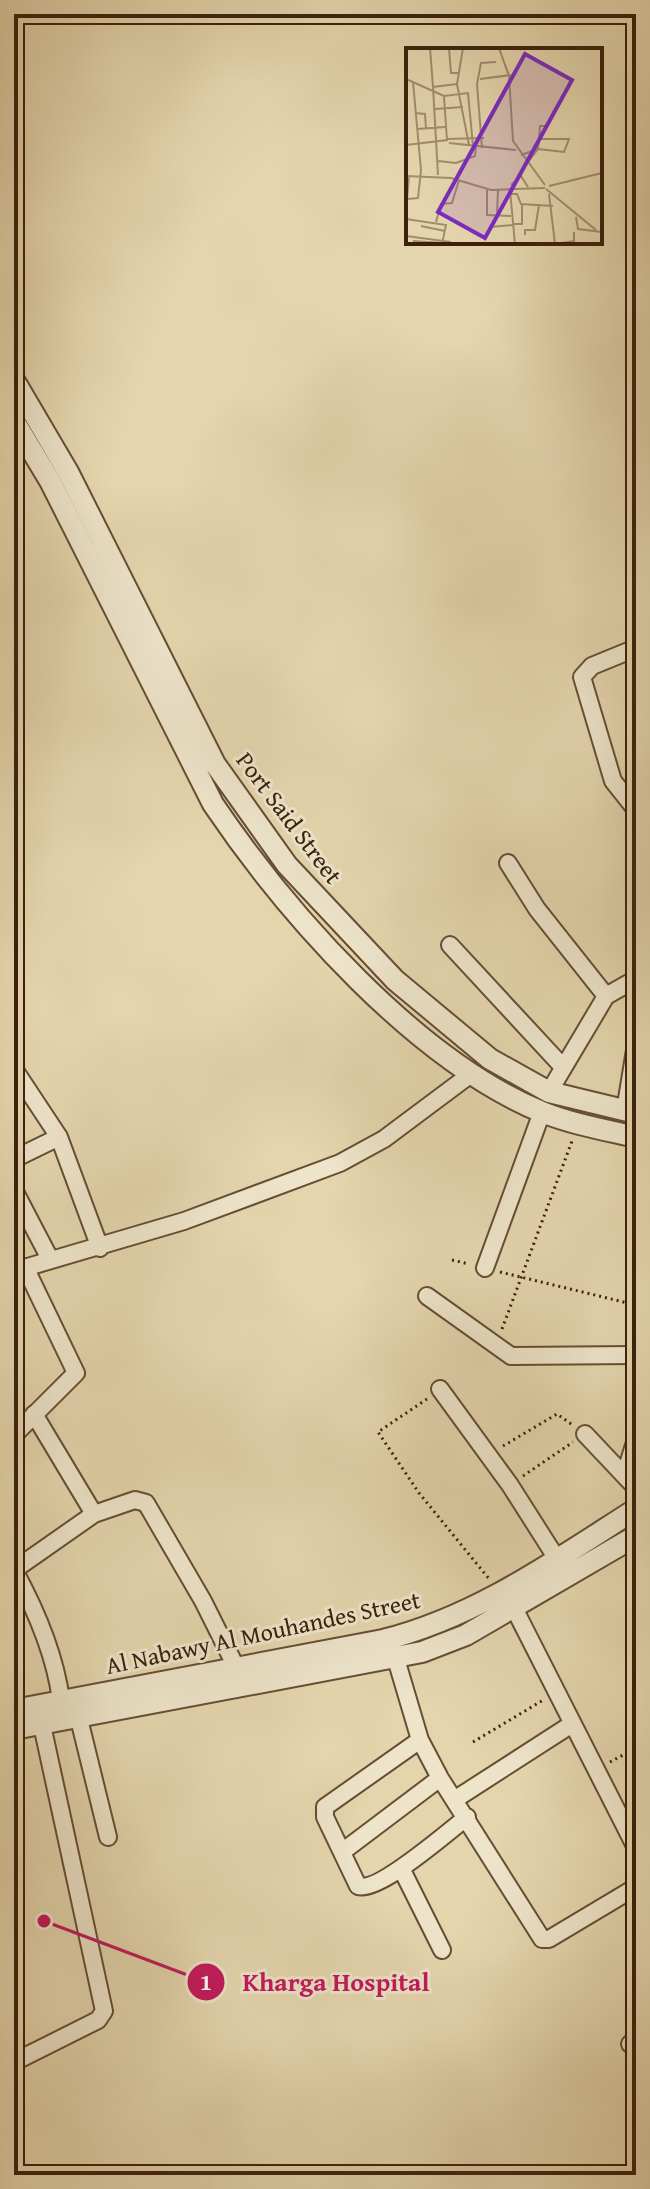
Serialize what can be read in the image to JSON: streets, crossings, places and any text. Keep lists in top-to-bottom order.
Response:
{
  "streets": {
    "street": ["Port Said Street", "Al Nabawy Al Mouhandes Street"]
  },
  "places": ["Kharga Hospital"]
}
